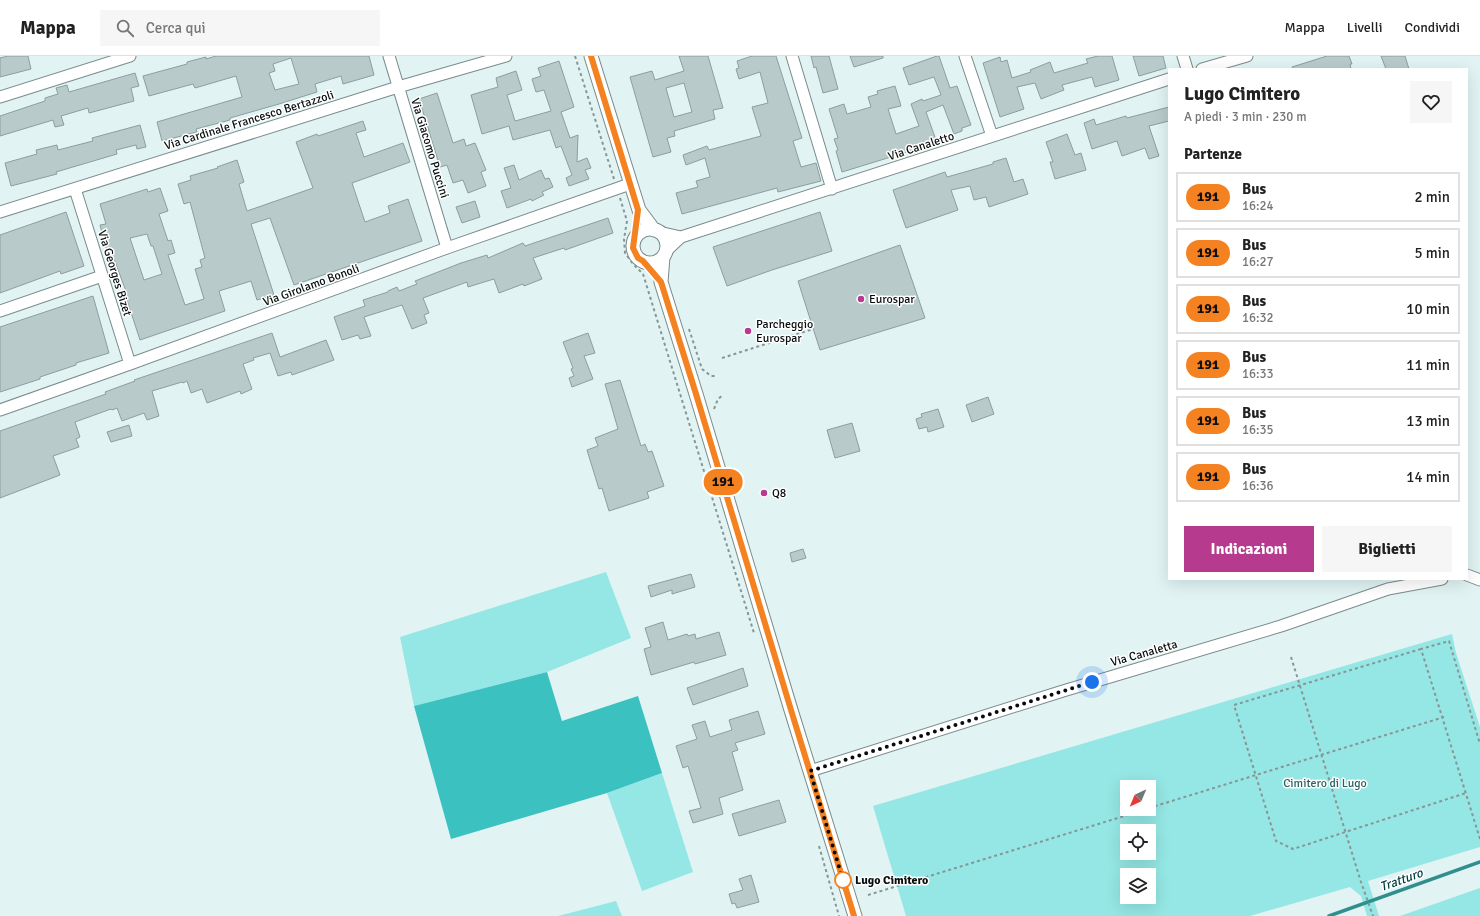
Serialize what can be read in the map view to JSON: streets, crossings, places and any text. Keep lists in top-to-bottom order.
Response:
{
  "streets": {
    "street": [
      "Via Cardinale Francesco Bertazzoli",
      "Via Canaletto",
      "Via Giacomo Puccini",
      "Via Georges Bizet",
      "Via Girolamo Bonoli",
      "Via Canaletta"
    ]
  },
  "crossings": [
    ["Via Cardinale Francesco Bertazzoli", "Via Giacomo Puccini"],
    ["Via Cardinale Francesco Bertazzoli", "Via Georges Bizet"],
    ["Via Giacomo Puccini", "Via Girolamo Bonoli"],
    ["Via Georges Bizet", "Via Girolamo Bonoli"]
  ],
  "water": ["Tratturo"],
  "parks": ["Cimitero di Lugo"],
  "places": [
    "Eurospar",
    "Parcheggio Eurospar",
    "Q8",
    "Lugo Cimitero"
  ],
  "lines": ["bus line 191"],
  "north": "bottom left",
  "page": {
    "header": "Mappa",
    "search": "Cerca qui",
    "nav": ["Mappa", "Livelli", "Condividi"],
    "on_map": "191",
    "heading": [
      ["Lugo Cimitero", "A piedi · 3 min · 230 m"],
      "Partenze"
    ],
    "list": [
      {
        "mark": "191",
        "name": "Bus",
        "note": "16:24",
        "value": "2 min"
      },
      {
        "mark": "191",
        "name": "Bus",
        "note": "16:27",
        "value": "5 min"
      },
      {
        "mark": "191",
        "name": "Bus",
        "note": "16:32",
        "value": "10 min"
      },
      {
        "mark": "191",
        "name": "Bus",
        "note": "16:33",
        "value": "11 min"
      },
      {
        "mark": "191",
        "name": "Bus",
        "note": "16:35",
        "value": "13 min"
      },
      {
        "mark": "191",
        "name": "Bus",
        "note": "16:36",
        "value": "14 min"
      }
    ],
    "buttons": ["Indicazioni", "Biglietti"]
  }
}
